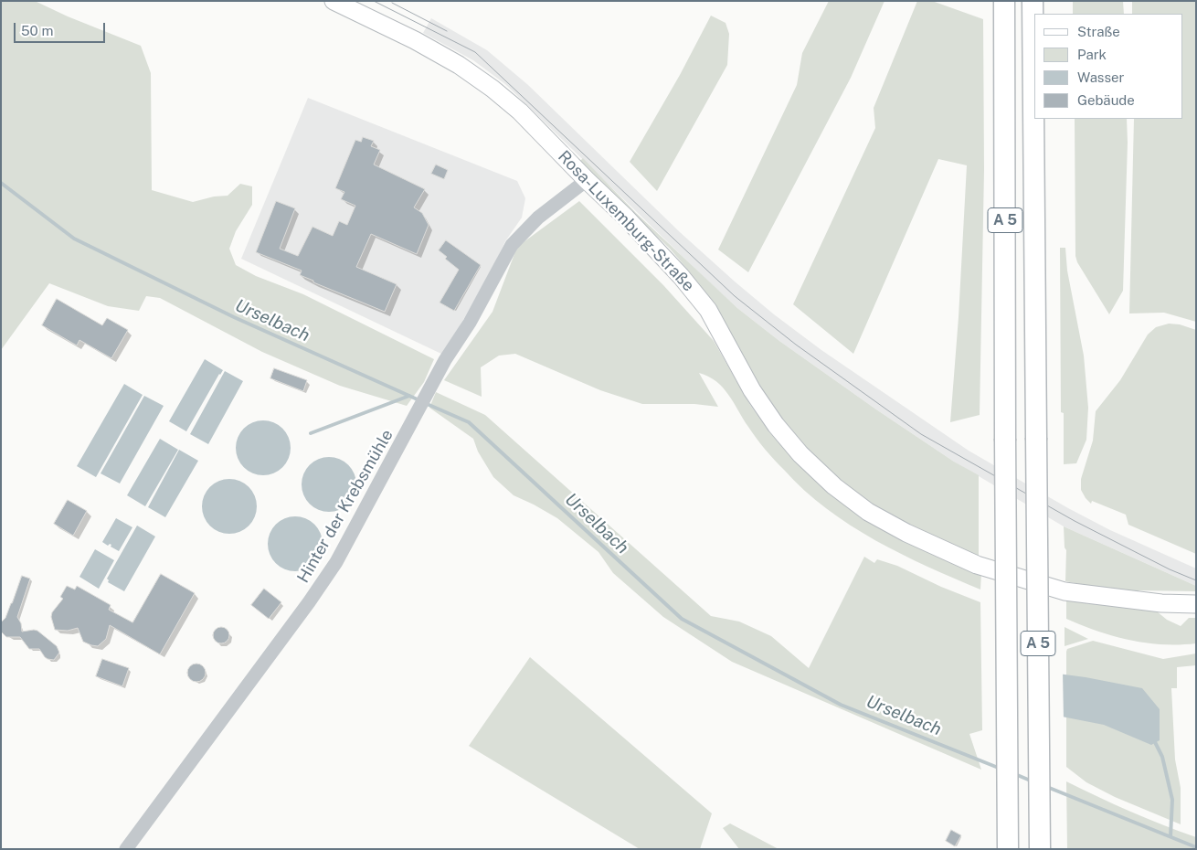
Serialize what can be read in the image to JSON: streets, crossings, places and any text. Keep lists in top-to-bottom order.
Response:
{
  "streets": {
    "highway": ["A 5"],
    "main road": ["Rosa-Luxemburg-Straße"],
    "street": ["Hinter der Krebsmühle"]
  },
  "crossings": [
    ["Rosa-Luxemburg-Straße", "Hinter der Krebsmühle"]
  ],
  "water": ["Urselbach"],
  "legend": [
    "Straße",
    "Park",
    "Wasser",
    "Gebäude"
  ],
  "scale_bar": "50 m"
}
